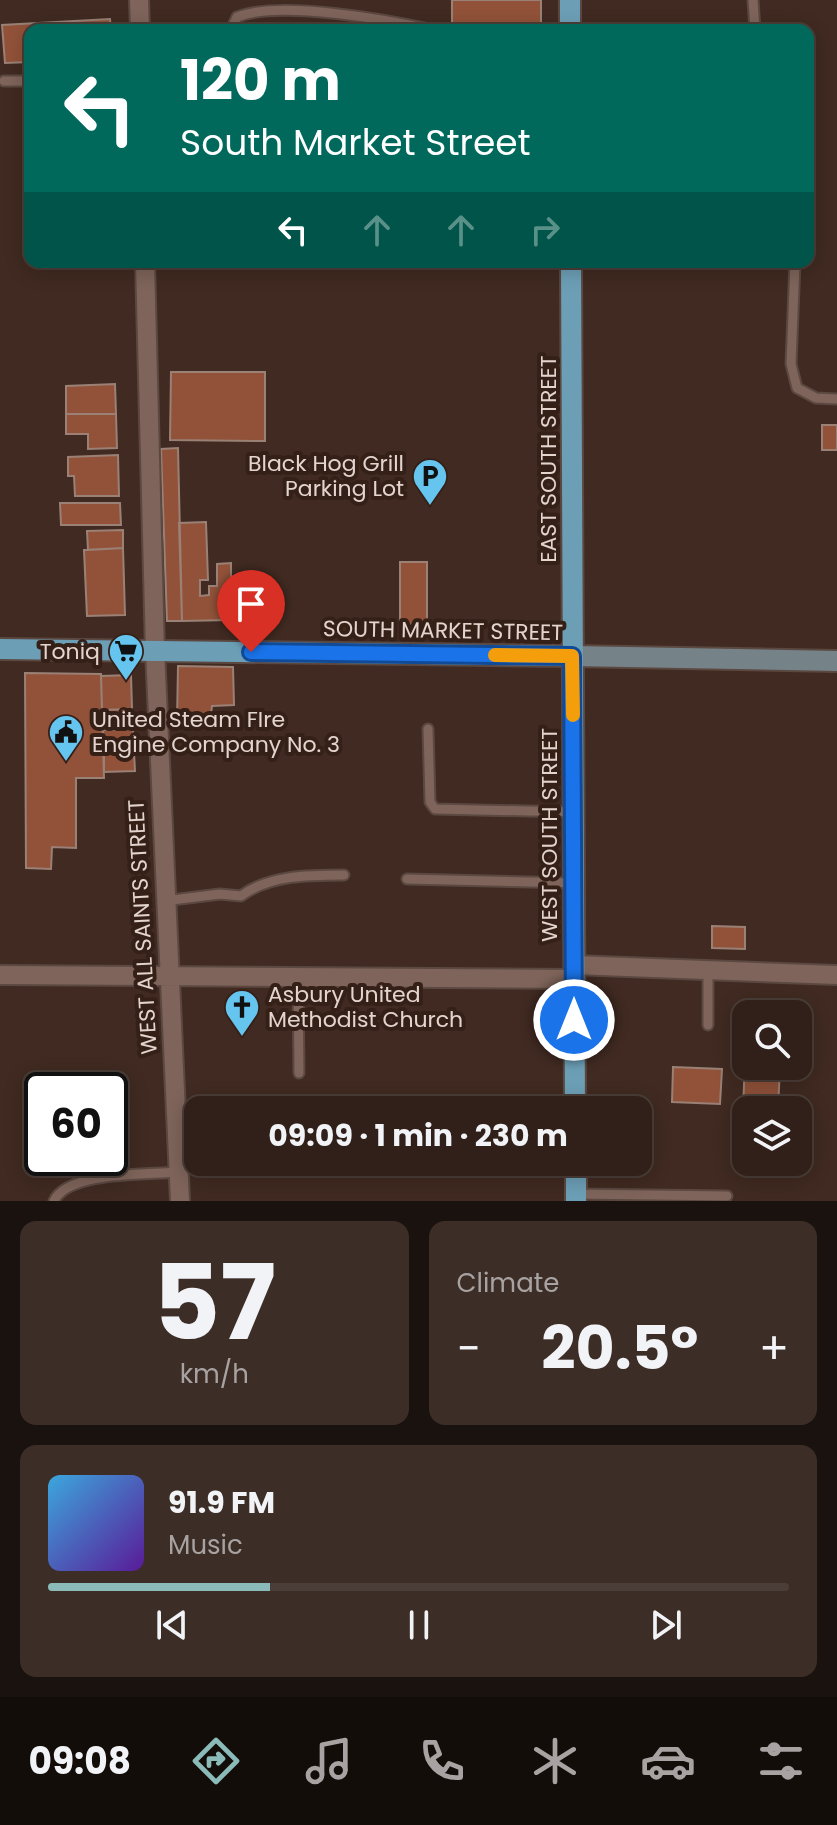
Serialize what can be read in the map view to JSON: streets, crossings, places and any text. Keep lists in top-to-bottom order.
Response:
{
  "streets": {
    "main road": ["EAST SOUTH STREET", "SOUTH MARKET STREET", "WEST SOUTH STREET"],
    "street": ["WEST ALL SAINTS STREET"]
  },
  "crossings": [
    ["EAST SOUTH STREET", "SOUTH MARKET STREET"],
    ["EAST SOUTH STREET", "WEST SOUTH STREET"],
    ["SOUTH MARKET STREET", "WEST SOUTH STREET"],
    ["SOUTH MARKET STREET", "WEST ALL SAINTS STREET"]
  ],
  "places": {
    "parking": ["Black Hog Grill Parking Lot"],
    "supermarket": ["Toniq"],
    "public building": ["United Steam FIre Engine Company No. 3"],
    "church": ["Asbury United Methodist Church"]
  },
  "page": {
    "turn": ["120 m", "South Market Street"],
    "limit": "60",
    "trip": "09:09 · 1 min · 230 m",
    "tile": [
      ["57", "km/h"],
      "Climate"
    ],
    "heat": ["−", "20.5°", "+"],
    "song": ["91.9 FM", "Music"],
    "tabs": "09:08"
  }
}
